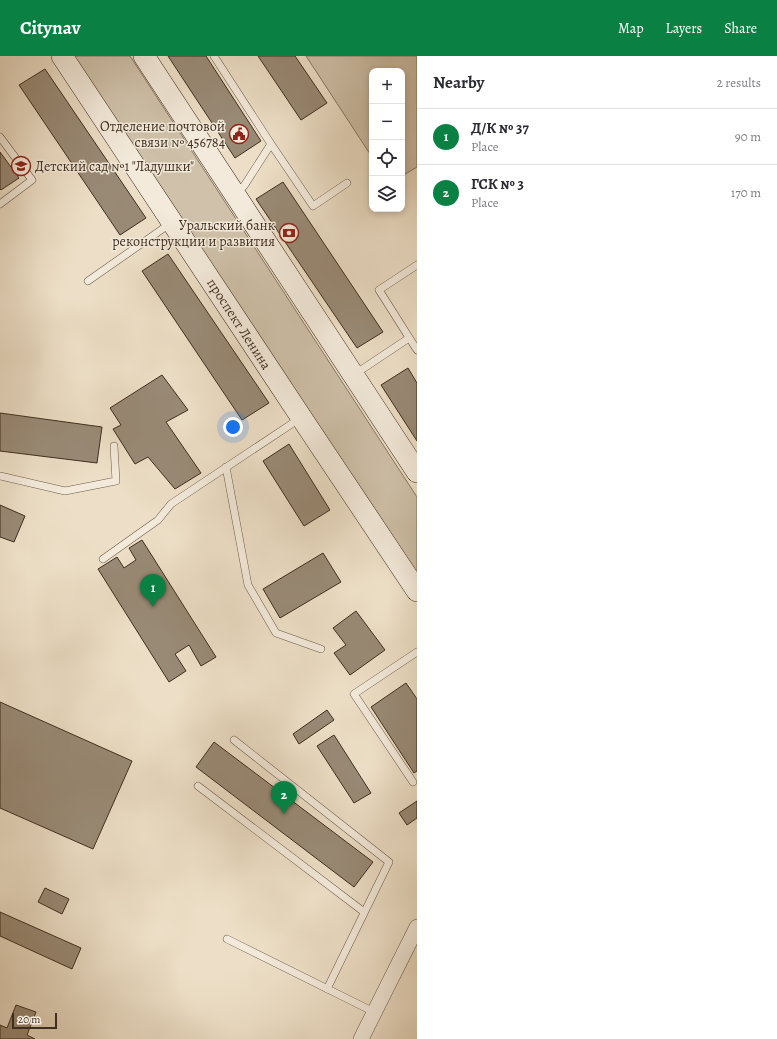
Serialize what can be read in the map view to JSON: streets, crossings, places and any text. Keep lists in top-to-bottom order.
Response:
{
  "streets": {
    "street": ["проспект Ленина"]
  },
  "places": {
    "public building": ["Отделение почтовой связи № 456784"],
    "school or university": ["Детский сад №1 \"Ладушки\""],
    "bank": ["Уральский банк реконструкции и развития"]
  },
  "scale_bar": "20 m",
  "page": {
    "header": "Citynav",
    "nav": ["Map", "Layers", "Share"],
    "heading": ["Nearby", "2 results"],
    "map_buttons": ["+", "−"],
    "list": [
      {
        "mark": "1",
        "name": "Д/К № 37",
        "note": "Place",
        "value": "90 m"
      },
      {
        "mark": "2",
        "name": "ГСК № 3",
        "note": "Place",
        "value": "170 m"
      }
    ],
    "pins": ["1", "2"],
    "scale": "20 m"
  }
}
